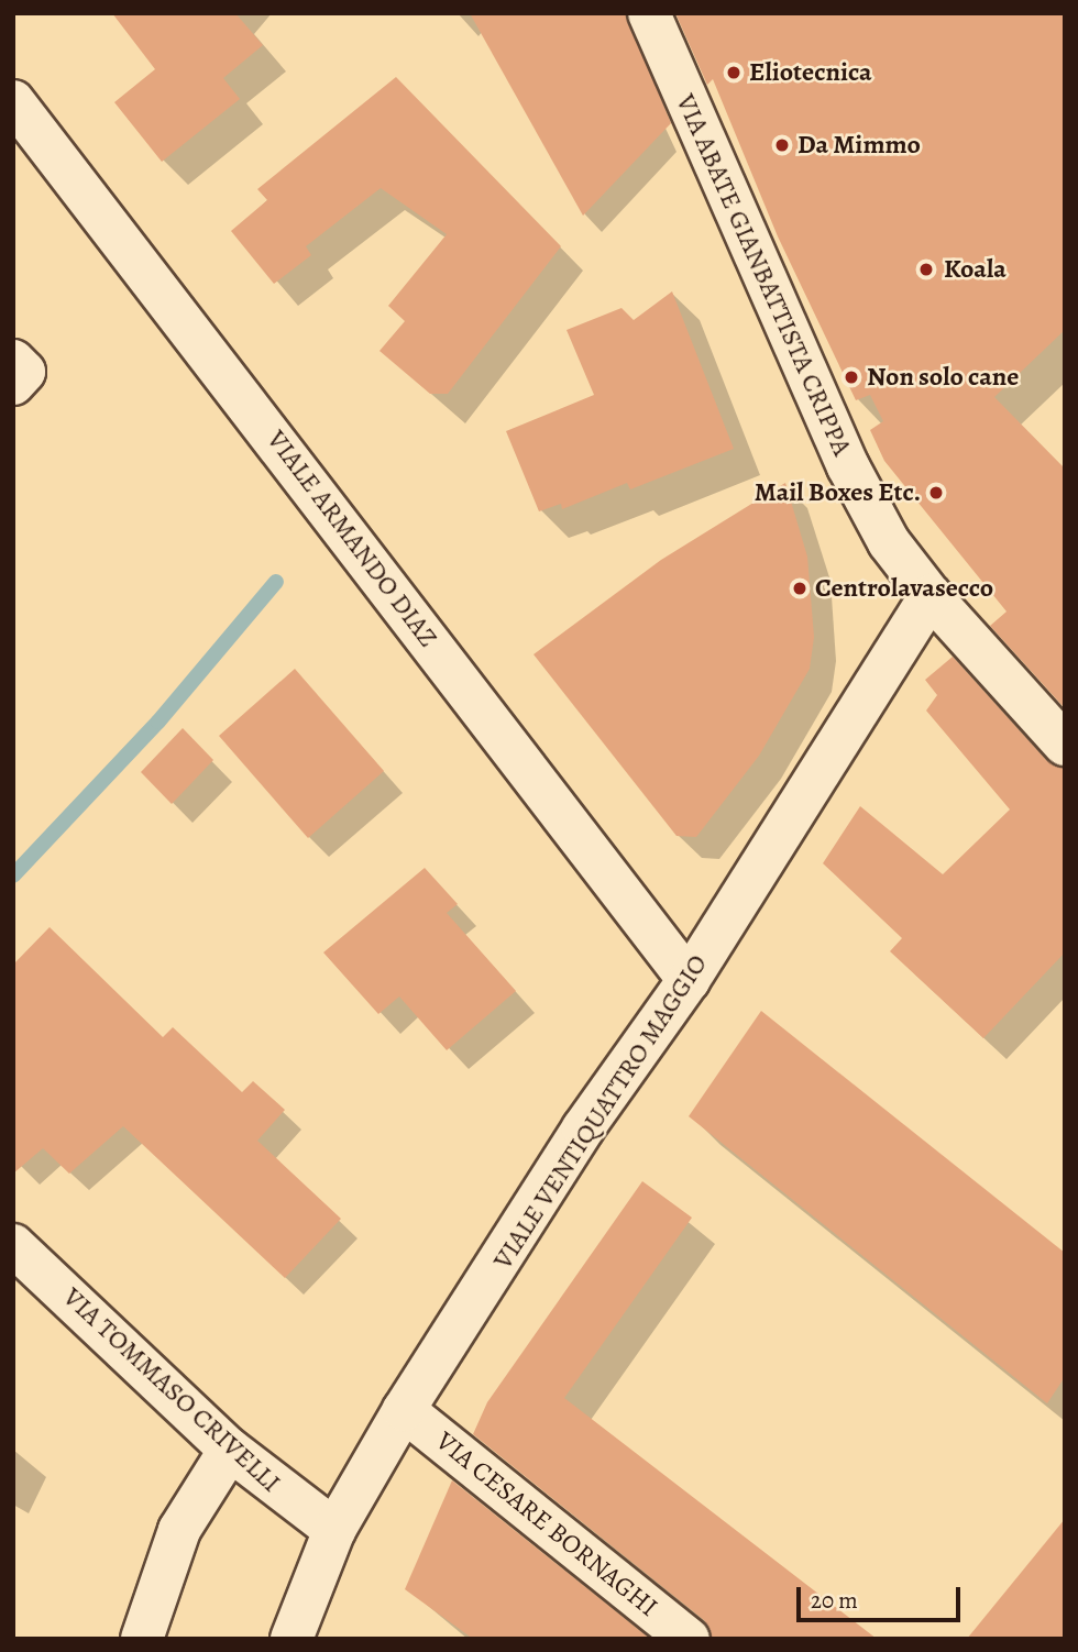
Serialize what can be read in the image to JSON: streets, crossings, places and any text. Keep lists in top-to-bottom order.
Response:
{
  "streets": {
    "street": [
      "VIA ABATE GIANBATTISTA CRIPPA",
      "VIALE ARMANDO DIAZ",
      "VIALE VENTIQUATTRO MAGGIO",
      "VIA TOMMASO CRIVELLI",
      "VIA CESARE BORNAGHI"
    ]
  },
  "crossings": [
    ["VIA ABATE GIANBATTISTA CRIPPA", "VIALE VENTIQUATTRO MAGGIO"],
    ["VIALE ARMANDO DIAZ", "VIALE VENTIQUATTRO MAGGIO"],
    ["VIALE VENTIQUATTRO MAGGIO", "VIA TOMMASO CRIVELLI"],
    ["VIALE VENTIQUATTRO MAGGIO", "VIA CESARE BORNAGHI"]
  ],
  "places": [
    "Eliotecnica",
    "Da Mimmo",
    "Koala",
    "Non solo cane",
    "Mail Boxes Etc.",
    "Centrolavasecco"
  ],
  "scale_bar": "20 m"
}
